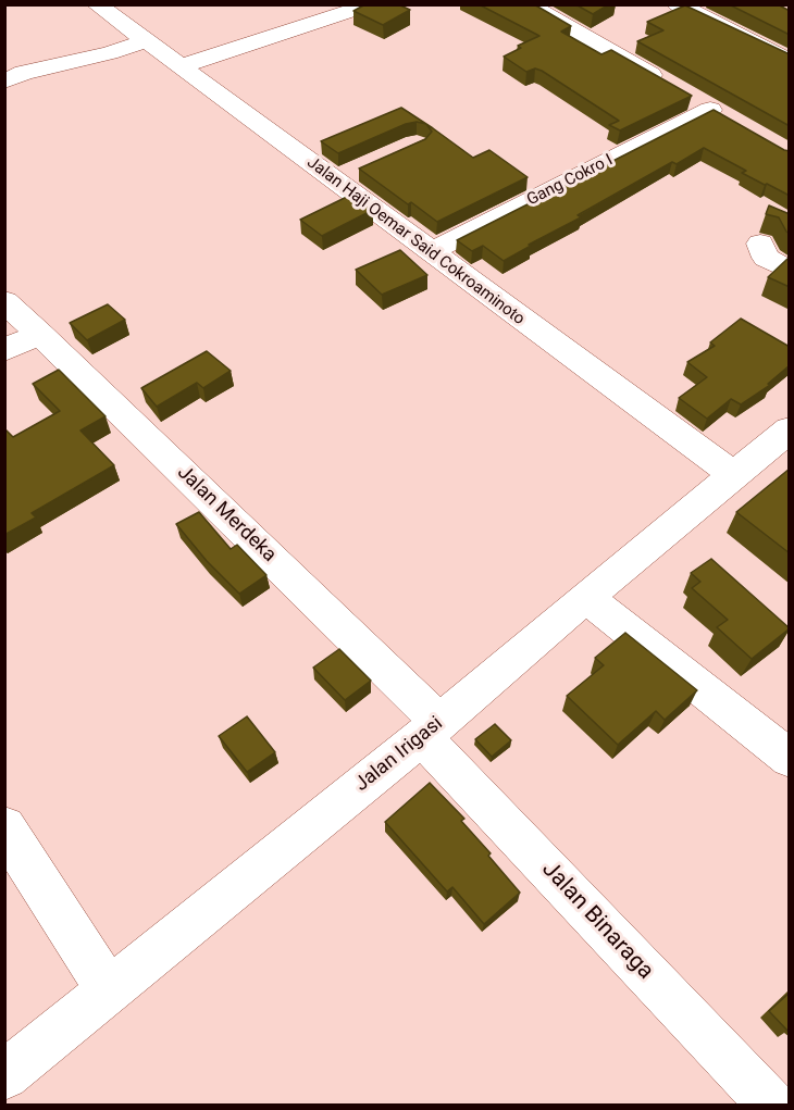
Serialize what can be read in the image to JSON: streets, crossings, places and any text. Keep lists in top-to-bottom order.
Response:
{
  "streets": {
    "street": [
      "Gang Cokro I",
      "Jalan Haji Oemar Said Cokroaminoto",
      "Jalan Merdeka",
      "Jalan Irigasi",
      "Jalan Binaraga"
    ]
  },
  "crossings": [
    ["Gang Cokro I", "Jalan Haji Oemar Said Cokroaminoto"],
    ["Jalan Haji Oemar Said Cokroaminoto", "Jalan Irigasi"],
    ["Jalan Merdeka", "Jalan Irigasi"],
    ["Jalan Merdeka", "Jalan Binaraga"],
    ["Jalan Irigasi", "Jalan Binaraga"]
  ]
}
